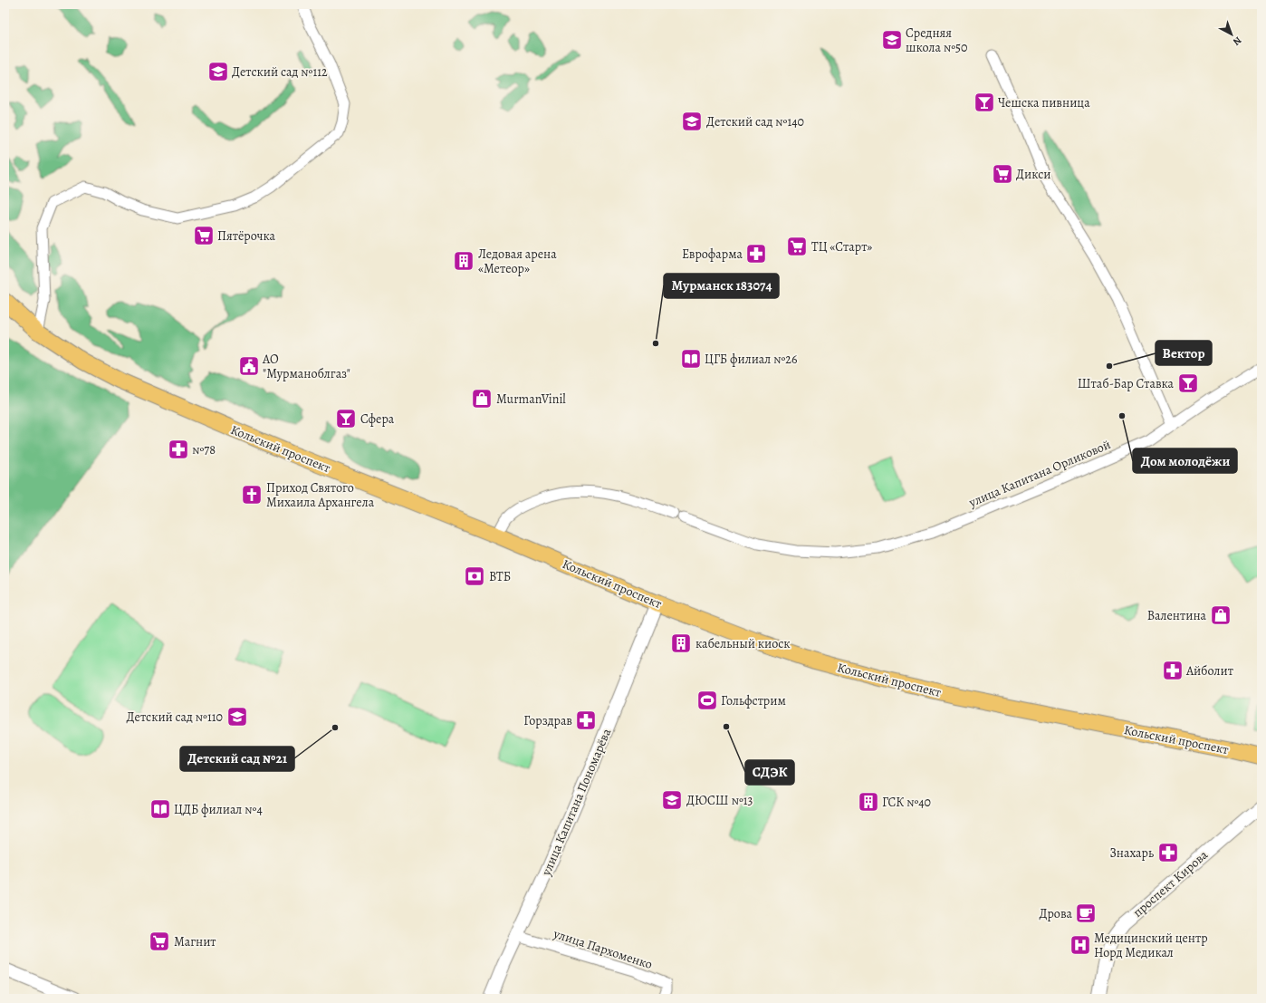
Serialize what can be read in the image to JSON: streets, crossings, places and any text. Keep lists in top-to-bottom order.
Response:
{
  "streets": {
    "main road": ["Кольский проспект"],
    "street": [
      "улица Капитана Орликовой",
      "улица Капитана Пономарёва",
      "проспект Кирова",
      "улица Пархоменко"
    ]
  },
  "crossings": [
    ["Кольский проспект", "улица Капитана Пономарёва"],
    ["улица Капитана Пономарёва", "улица Пархоменко"]
  ],
  "places": {
    "school or university": [
      "Средняя школа №50",
      "Детский сад №112",
      "Детский сад №140",
      "Детский сад №110",
      "ДЮСШ №13"
    ],
    "bar": ["Чешска пивница", "Штаб-Бар Ставка", "Сфера"],
    "supermarket": [
      "Дикси",
      "Пятёрочка",
      "ТЦ «Старт»",
      "Магнит"
    ],
    "pharmacy": [
      "Еврофарма",
      "№78",
      "Айболит",
      "Горздрав",
      "Знахарь"
    ],
    "building": ["Ледовая арена «Метеор»", "кабельный киоск", "ГСК №40"],
    "other": [
      "Мурманск 183074",
      "Вектор",
      "Дом молодёжи",
      "СДЭК",
      "Детский сад №21"
    ],
    "library": ["ЦГБ филиал №26", "ЦДБ филиал №4"],
    "public building": ["AO \"Мурманоблгаз\""],
    "shop": ["MurmanVinil", "Валентина"],
    "church": ["Приход Святого Михаила Архангела"],
    "bank": ["ВТБ"],
    "sports": ["Гольфстрим"],
    "cafe": ["Дрова"],
    "hospital": ["Медицинский центр Норд Медикал"]
  },
  "north": "bottom right"
}
